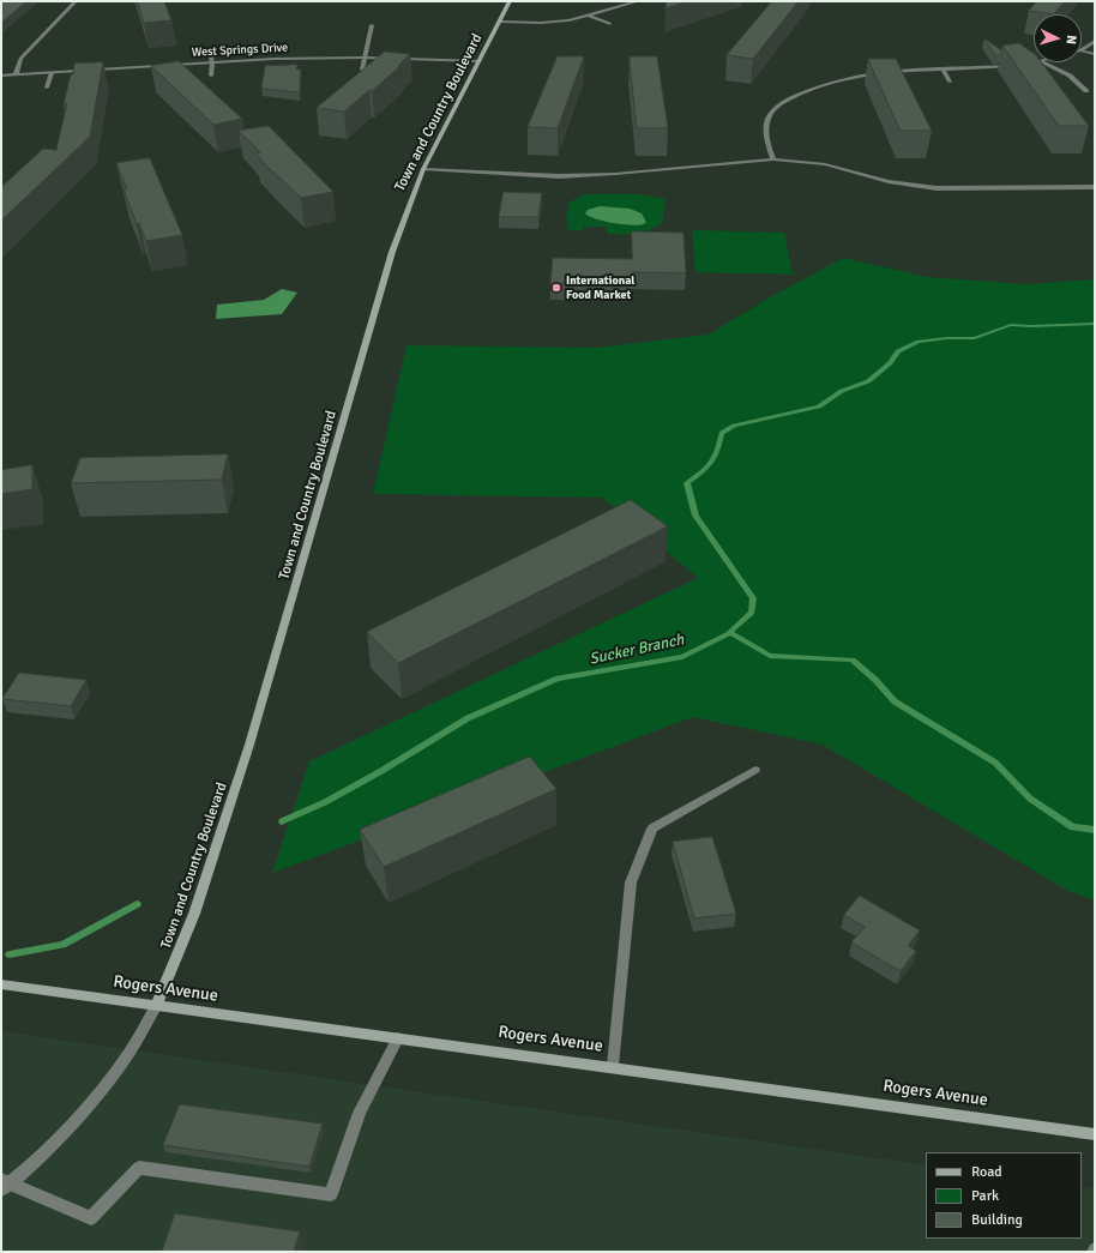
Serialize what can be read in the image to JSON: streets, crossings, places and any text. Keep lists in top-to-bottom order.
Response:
{
  "streets": {
    "street": ["West Springs Drive", "Town and Country Boulevard", "Rogers Avenue"]
  },
  "crossings": [
    ["West Springs Drive", "Town and Country Boulevard"],
    ["Town and Country Boulevard", "Rogers Avenue"]
  ],
  "water": ["Sucker Branch"],
  "places": ["International Food Market"],
  "legend": ["Road", "Park", "Building"],
  "north": "right"
}
